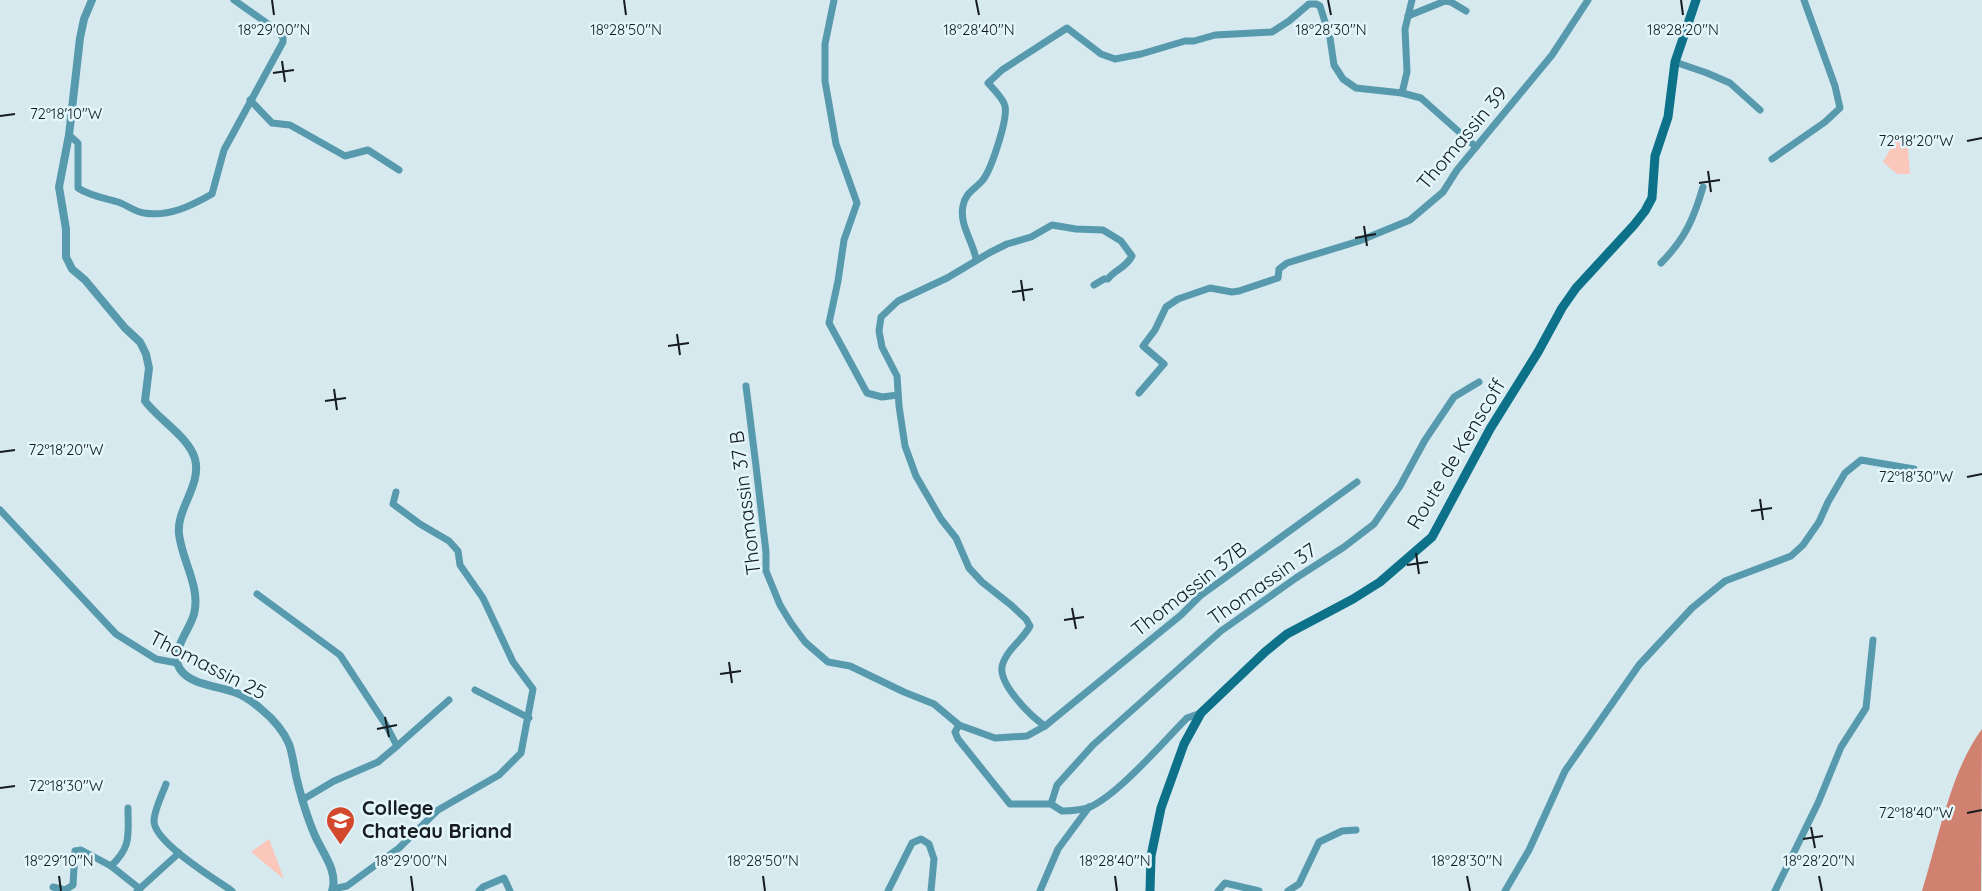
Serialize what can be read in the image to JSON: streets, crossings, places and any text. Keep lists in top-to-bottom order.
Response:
{
  "streets": {
    "main road": ["Route de Kenscoff"],
    "street": [
      "Thomassin 39",
      "Thomassin 37 B",
      "Thomassin 37",
      "Thomassin 37B",
      "Thomassin 25"
    ]
  },
  "crossings": [
    ["Thomassin 37 B", "Thomassin 37B"]
  ],
  "places": {
    "school or university": ["College Chateau Briand"]
  },
  "coordinates": [
    "18°29'00\"N",
    "18°28'50\"N",
    "18°28'40\"N",
    "18°28'30\"N",
    "18°28'20\"N",
    "72°18'10\"W",
    "72°18'20\"W",
    "72°18'30\"W",
    "72°18'40\"W",
    "18°29'10\"N"
  ]
}
